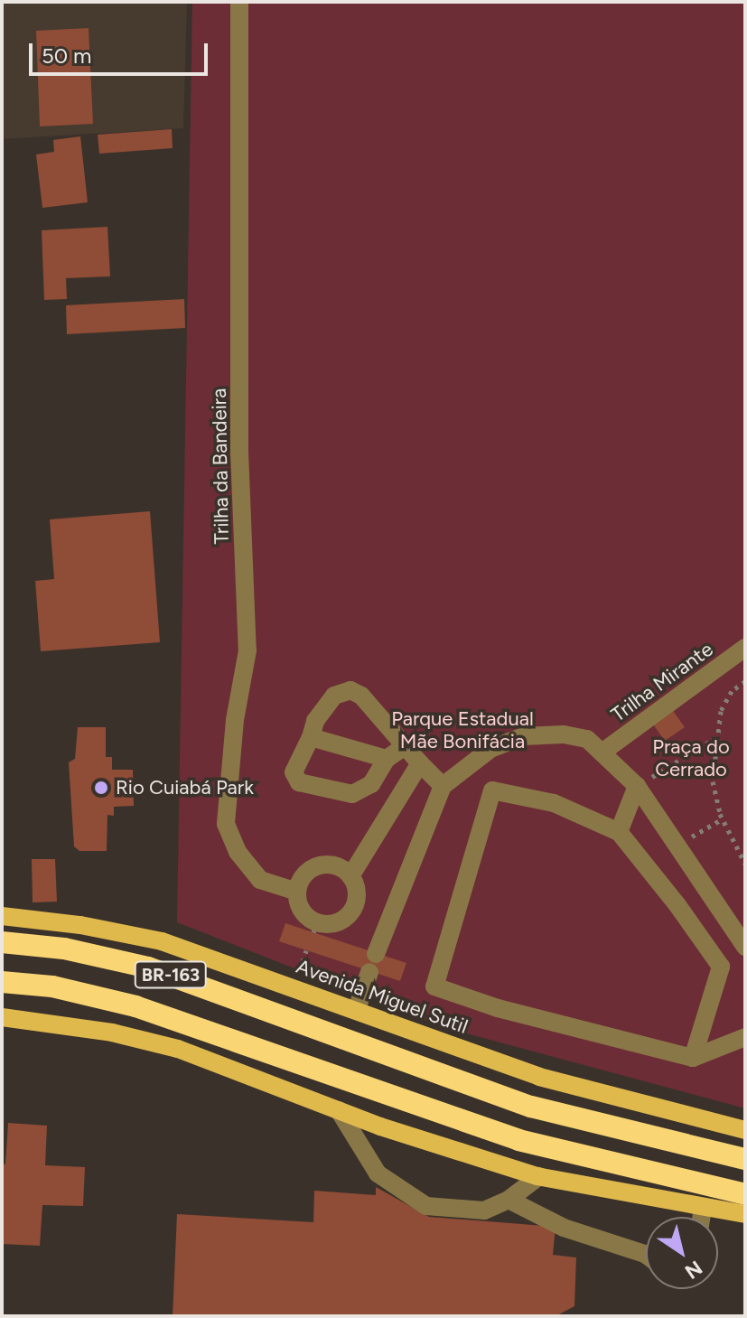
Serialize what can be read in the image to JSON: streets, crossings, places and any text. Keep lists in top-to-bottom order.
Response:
{
  "streets": {
    "highway": ["BR-163"],
    "main road": ["Avenida Miguel Sutil"],
    "street": ["Trilha da Bandeira", "Trilha Mirante"]
  },
  "parks": ["Parque Estadual Mãe Bonifácia", "Praça do Cerrado"],
  "places": ["Rio Cuiabá Park"],
  "scale_bar": "50 m",
  "north": "bottom right"
}
